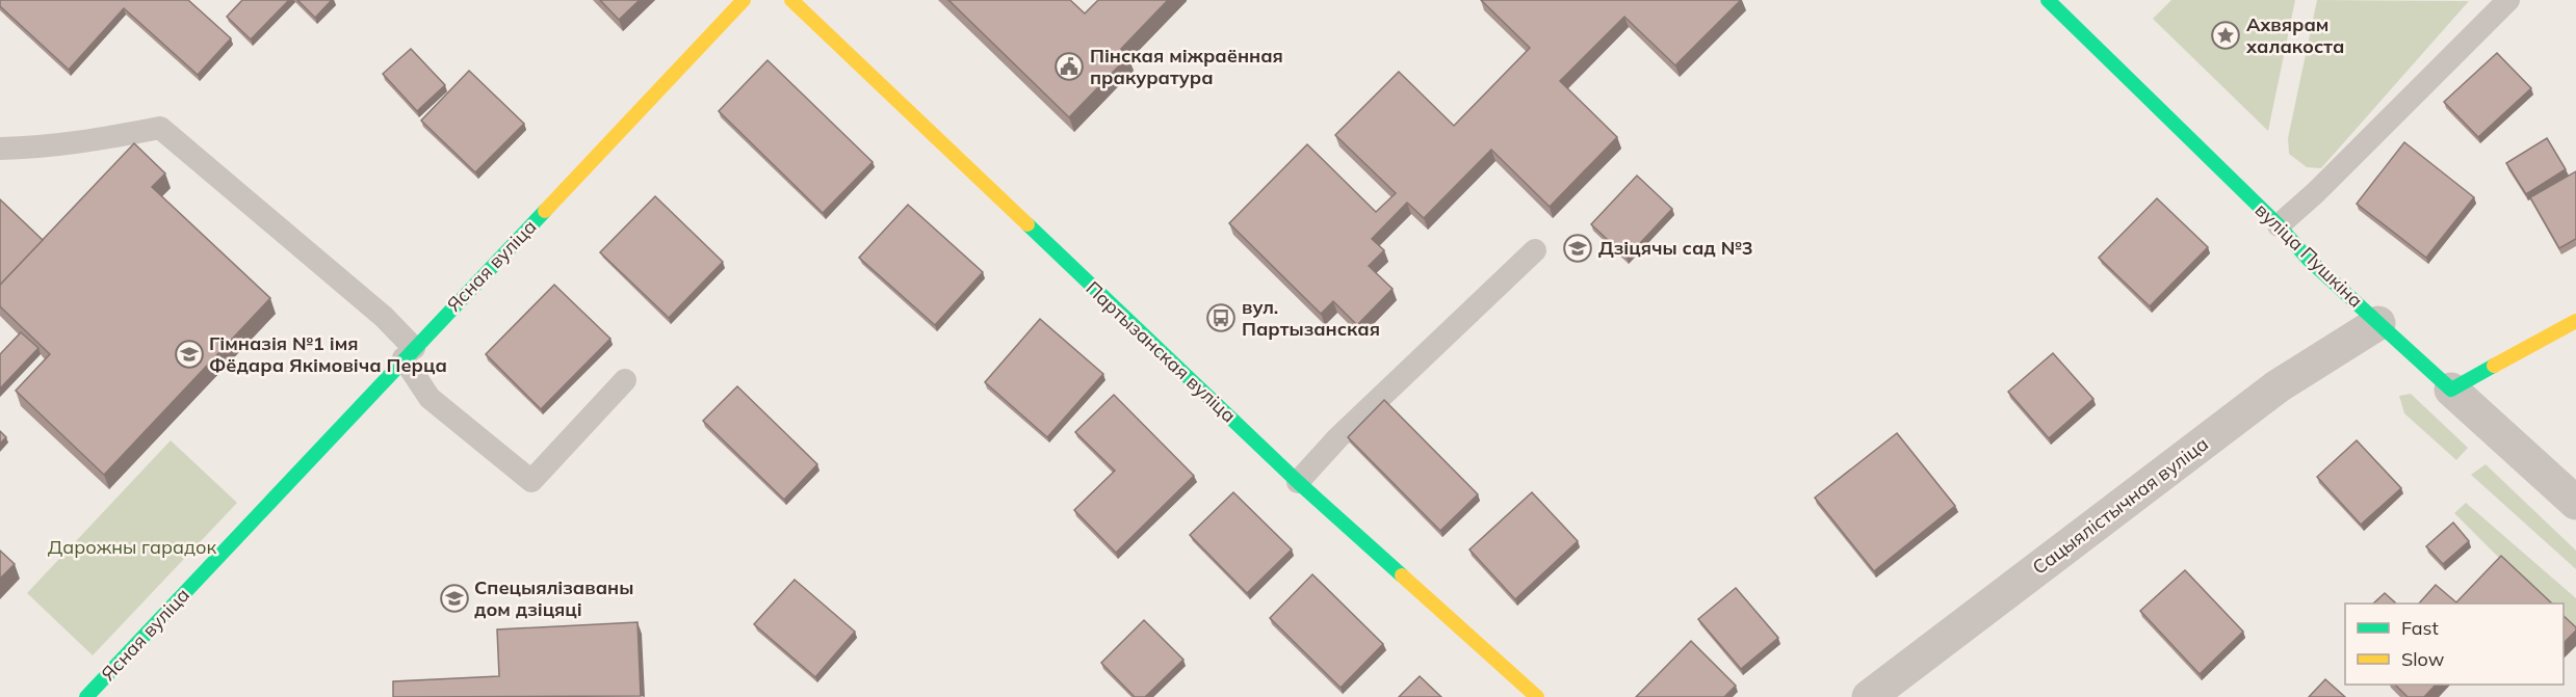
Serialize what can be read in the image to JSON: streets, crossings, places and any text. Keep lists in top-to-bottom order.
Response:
{
  "streets": {
    "street": [
      "вуліца Пушкіна",
      "Ясная вуліца",
      "Партызанская вуліца",
      "Сацыялістычная вуліца"
    ]
  },
  "crossings": [
    ["вуліца Пушкіна", "Сацыялістычная вуліца"]
  ],
  "parks": ["Дарожны гарадок"],
  "places": {
    "place": ["Ахвярам халакоста"],
    "public building": ["Пінская міжраённая пракуратура"],
    "school or university": ["Дзіцячы сад №3", "Гімназія №1 імя Фёдара Якімовіча Перца", "Спецыялізаваны дом дзіцяці"],
    "bus stop": ["вул. Партызанская"]
  },
  "legend": ["Fast", "Slow"]
}
